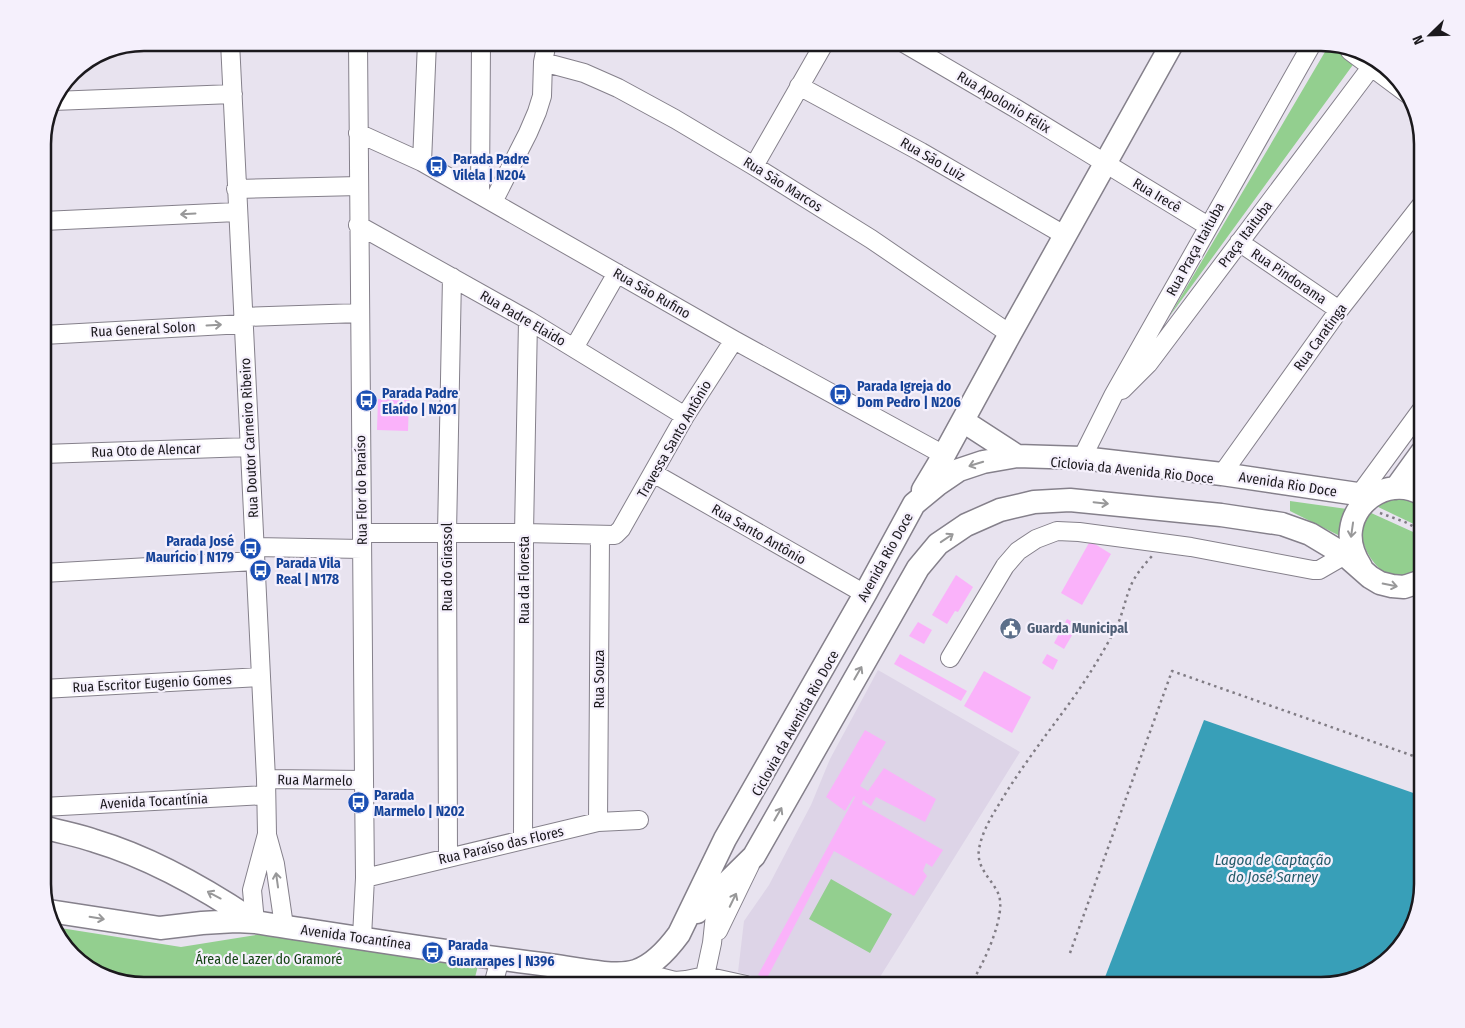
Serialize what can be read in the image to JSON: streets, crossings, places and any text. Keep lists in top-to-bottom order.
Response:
{
  "streets": {
    "main road": ["Avenida Rio Doce", "Avenida Tocantínea"],
    "street": [
      "Rua Apolonio Félix",
      "Rua São Luiz",
      "Rua São Marcos",
      "Rua Irecê",
      "Praça Itaituba",
      "Rua Praça Itaituba",
      "Rua Pindorama",
      "Rua São Rufino",
      "Rua Padre Elaido",
      "Rua General Solon",
      "Rua Caratinga",
      "Rua Doutor Carneiro Ribeiro",
      "Travessa Santo Antônio",
      "Rua Oto de Alencar",
      "Rua Flor do Paraíso",
      "Rua Santo Antônio",
      "Rua do Girassol",
      "Rua da Floresta",
      "Rua Souza",
      "Rua Escritor Eugenio Gomes",
      "Rua Marmelo",
      "Avenida Tocantínia",
      "Rua Paraíso das Flores"
    ]
  },
  "crossings": [
    ["Rua Apolonio Félix", "Rua Irecê"],
    ["Rua Irecê", "Rua Praça Itaituba"],
    ["Praça Itaituba", "Rua Praça Itaituba"],
    ["Praça Itaituba", "Rua Pindorama"],
    ["Rua Praça Itaituba", "Avenida Rio Doce"],
    ["Rua Pindorama", "Rua Caratinga"],
    ["Rua São Rufino", "Travessa Santo Antônio"],
    ["Rua São Rufino", "Rua Flor do Paraíso"],
    ["Rua Padre Elaido", "Travessa Santo Antônio"],
    ["Rua Padre Elaido", "Rua Flor do Paraíso"],
    ["Rua Padre Elaido", "Rua do Girassol"],
    ["Rua Padre Elaido", "Rua da Floresta"],
    ["Rua General Solon", "Rua Doutor Carneiro Ribeiro"],
    ["Rua General Solon", "Rua Flor do Paraíso"],
    ["Rua Caratinga", "Avenida Rio Doce"],
    ["Rua Doutor Carneiro Ribeiro", "Rua Oto de Alencar"],
    ["Rua Doutor Carneiro Ribeiro", "Rua Escritor Eugenio Gomes"],
    ["Rua Doutor Carneiro Ribeiro", "Rua Marmelo"],
    ["Rua Doutor Carneiro Ribeiro", "Avenida Tocantínia"],
    ["Rua Doutor Carneiro Ribeiro", "Avenida Tocantínea"],
    ["Travessa Santo Antônio", "Rua Santo Antônio"],
    ["Travessa Santo Antônio", "Rua Souza"],
    ["Avenida Rio Doce", "Rua Santo Antônio"],
    ["Avenida Rio Doce", "Avenida Tocantínea"],
    ["Rua Flor do Paraíso", "Rua Marmelo"],
    ["Rua Flor do Paraíso", "Rua Paraíso das Flores"],
    ["Rua Flor do Paraíso", "Avenida Tocantínea"],
    ["Rua do Girassol", "Rua Paraíso das Flores"],
    ["Rua da Floresta", "Rua Paraíso das Flores"],
    ["Rua Souza", "Rua Paraíso das Flores"],
    ["Rua Marmelo", "Avenida Tocantínia"]
  ],
  "water": ["Lagoa de Captação do José Sarney"],
  "parks": ["Área de Lazer do Gramoré"],
  "places": {
    "bus stop": [
      "Parada Padre Vilela | N204",
      "Parada Igreja do Dom Pedro | N206",
      "Parada Padre Elaído | N201",
      "Parada José Maurício | N179",
      "Parada Vila Real | N178",
      "Parada Marmelo | N202",
      "Parada Guararapes | N396"
    ],
    "public building": ["Guarda Municipal"]
  },
  "north": "bottom left"
}
